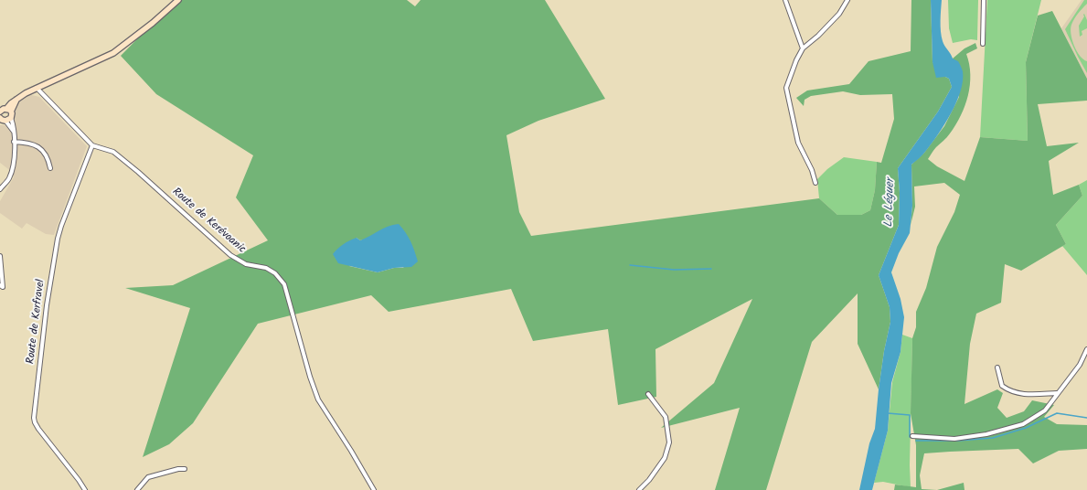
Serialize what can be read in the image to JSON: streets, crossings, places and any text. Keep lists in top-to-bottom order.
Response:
{
  "streets": {
    "street": ["Route de Kerévoanic", "Route de Kerfravel"]
  },
  "crossings": [
    ["Route de Kerévoanic", "Route de Kerfravel"]
  ],
  "water": ["Le Léguer"]
}
